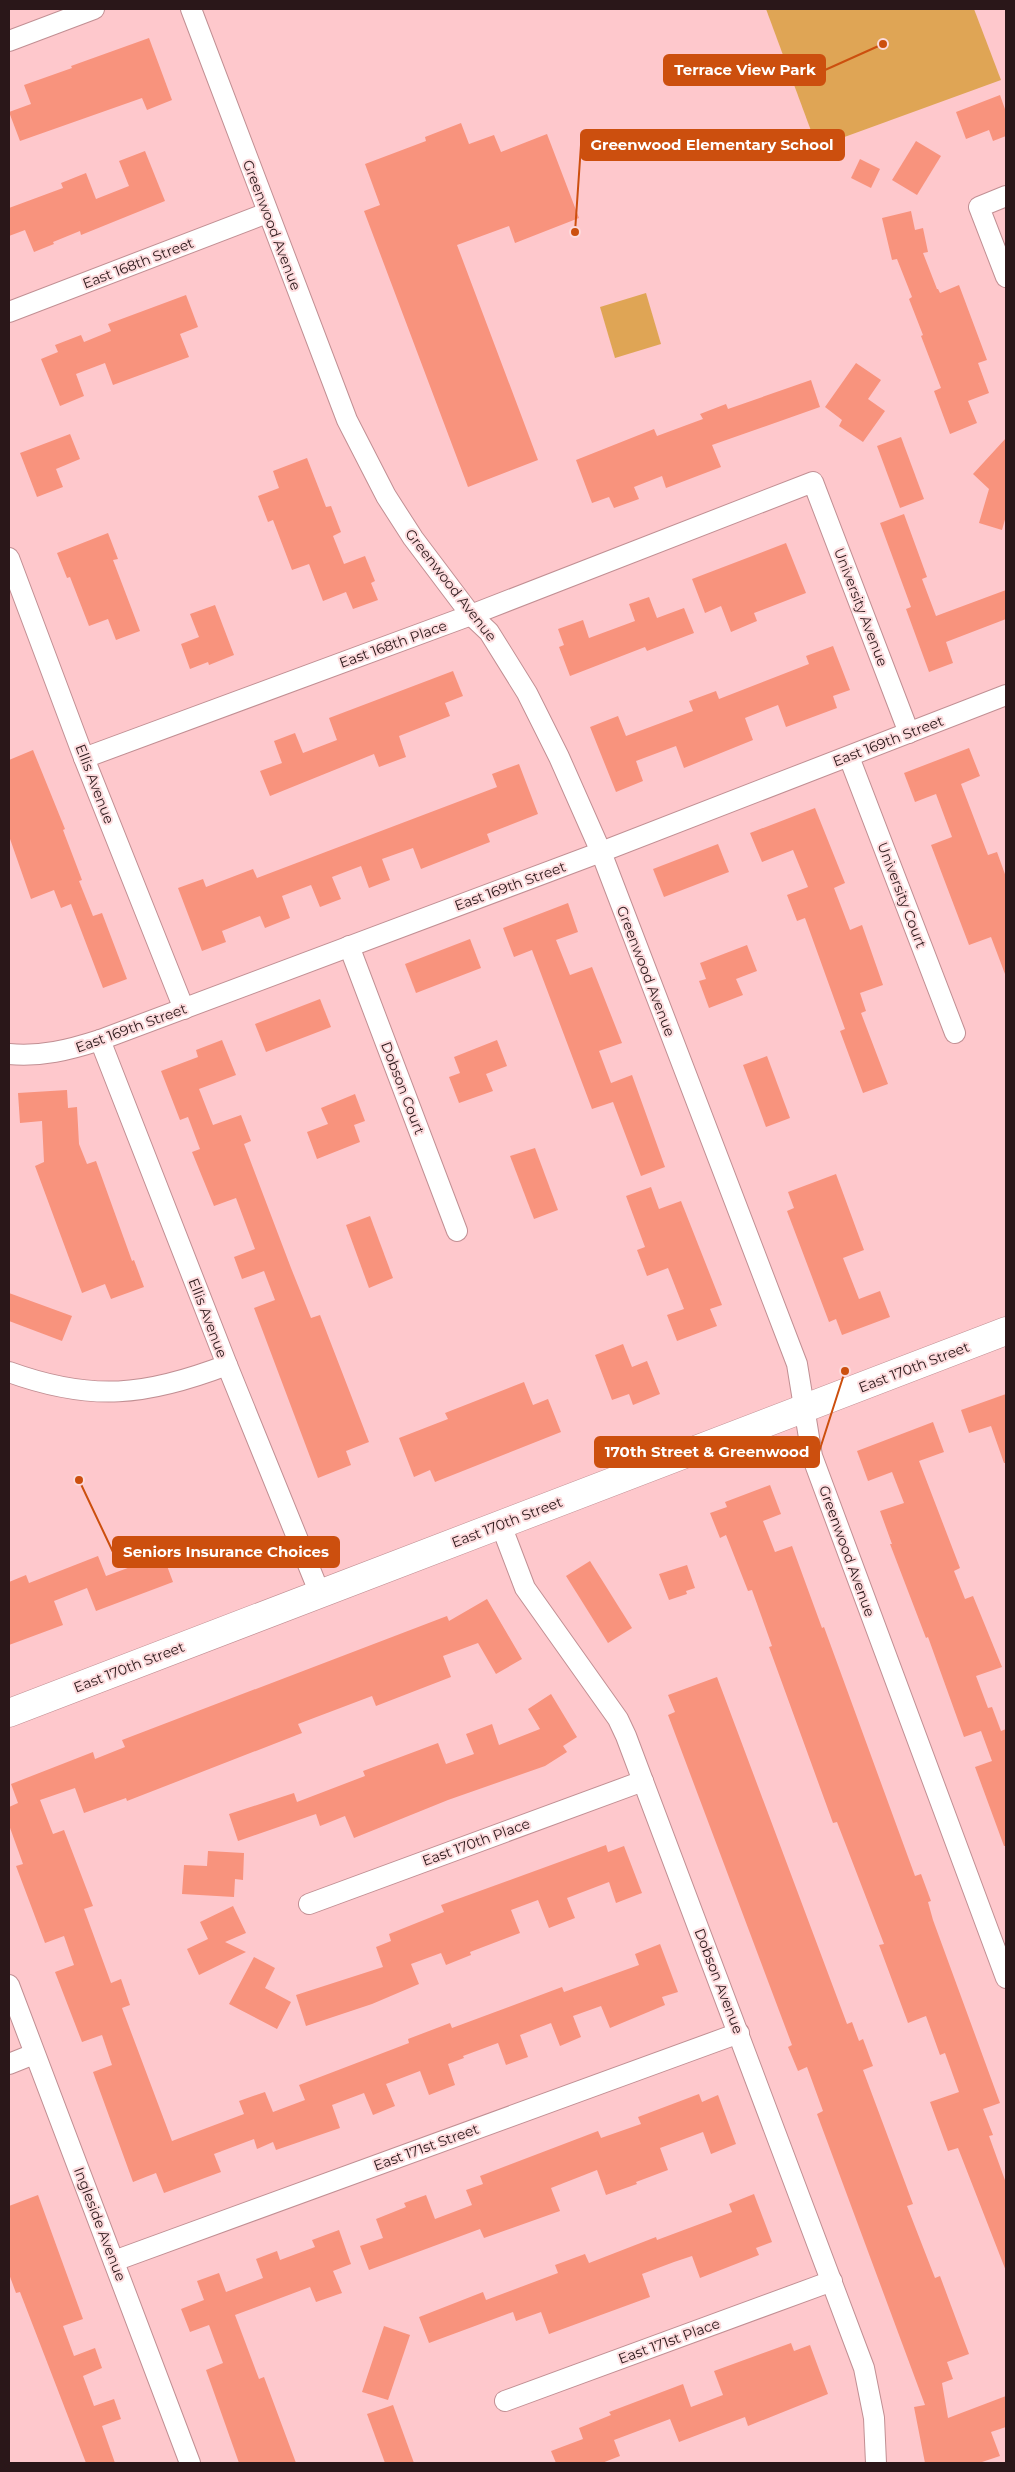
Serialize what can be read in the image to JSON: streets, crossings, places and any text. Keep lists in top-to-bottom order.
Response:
{
  "streets": {
    "street": [
      "Greenwood Avenue",
      "East 168th Street",
      "University Avenue",
      "East 168th Place",
      "East 169th Street",
      "Ellis Avenue",
      "University Court",
      "Dobson Court",
      "East 170th Street",
      "East 170th Place",
      "Dobson Avenue",
      "East 171st Street",
      "Ingleside Avenue",
      "East 171st Place"
    ]
  },
  "crossings": [
    ["Greenwood Avenue", "East 168th Street"],
    ["Greenwood Avenue", "East 168th Place"],
    ["Greenwood Avenue", "East 169th Street"],
    ["Greenwood Avenue", "East 170th Street"],
    ["University Avenue", "East 168th Place"],
    ["University Avenue", "East 169th Street"],
    ["East 168th Place", "Ellis Avenue"],
    ["East 169th Street", "Ellis Avenue"],
    ["East 169th Street", "University Court"],
    ["East 169th Street", "Dobson Court"],
    ["Ellis Avenue", "East 170th Street"],
    ["East 170th Street", "Dobson Avenue"],
    ["East 170th Place", "Dobson Avenue"],
    ["Dobson Avenue", "East 171st Street"],
    ["Dobson Avenue", "East 171st Place"],
    ["East 171st Street", "Ingleside Avenue"]
  ],
  "places": [
    "Terrace View Park",
    "Greenwood Elementary School",
    "170th Street & Greenwood",
    "Seniors Insurance Choices"
  ]
}
